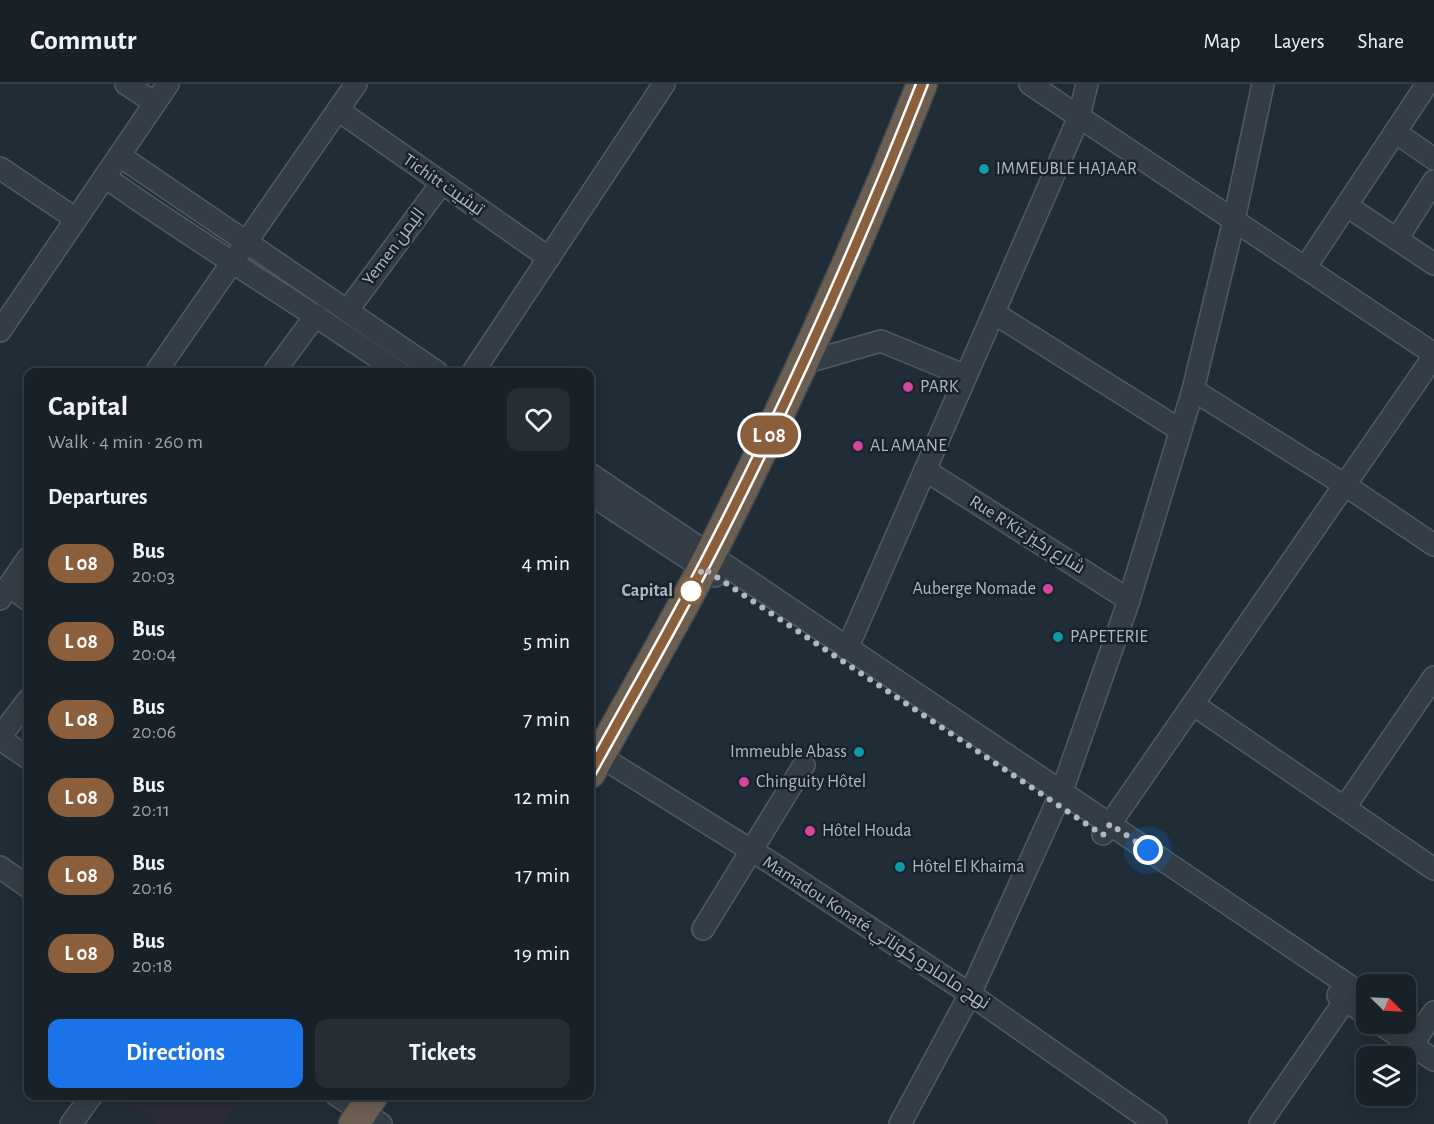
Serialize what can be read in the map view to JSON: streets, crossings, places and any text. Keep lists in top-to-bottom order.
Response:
{
  "streets": {
    "street": [
      "Tichitt تيشيت",
      "Yemen اليمن",
      "Rue R'Kiz شارع ركيز",
      "Mamadou Konaté نهج مامادو كوناتي"
    ]
  },
  "crossings": [
    ["Tichitt تيشيت", "Yemen اليمن"]
  ],
  "places": [
    "IMMEUBLE HAJAAR",
    "PARK",
    "AL AMANE",
    "Auberge Nomade",
    "Capital",
    "PAPETERIE",
    "Immeuble Abass",
    "Chinguity Hôtel",
    "Hôtel Houda",
    "Hôtel El Khaima"
  ],
  "north": "bottom right",
  "page": {
    "header": "Commutr",
    "nav": ["Map", "Layers", "Share"],
    "on_map": "L 08",
    "heading": [
      ["Capital", "Walk · 4 min · 260 m"],
      "Departures"
    ],
    "list": [
      {
        "mark": "L 08",
        "name": "Bus",
        "note": "20:03",
        "value": "4 min"
      },
      {
        "mark": "L 08",
        "name": "Bus",
        "note": "20:04",
        "value": "5 min"
      },
      {
        "mark": "L 08",
        "name": "Bus",
        "note": "20:06",
        "value": "7 min"
      },
      {
        "mark": "L 08",
        "name": "Bus",
        "note": "20:11",
        "value": "12 min"
      },
      {
        "mark": "L 08",
        "name": "Bus",
        "note": "20:16",
        "value": "17 min"
      },
      {
        "mark": "L 08",
        "name": "Bus",
        "note": "20:18",
        "value": "19 min"
      }
    ],
    "buttons": ["Directions", "Tickets"]
  }
}
